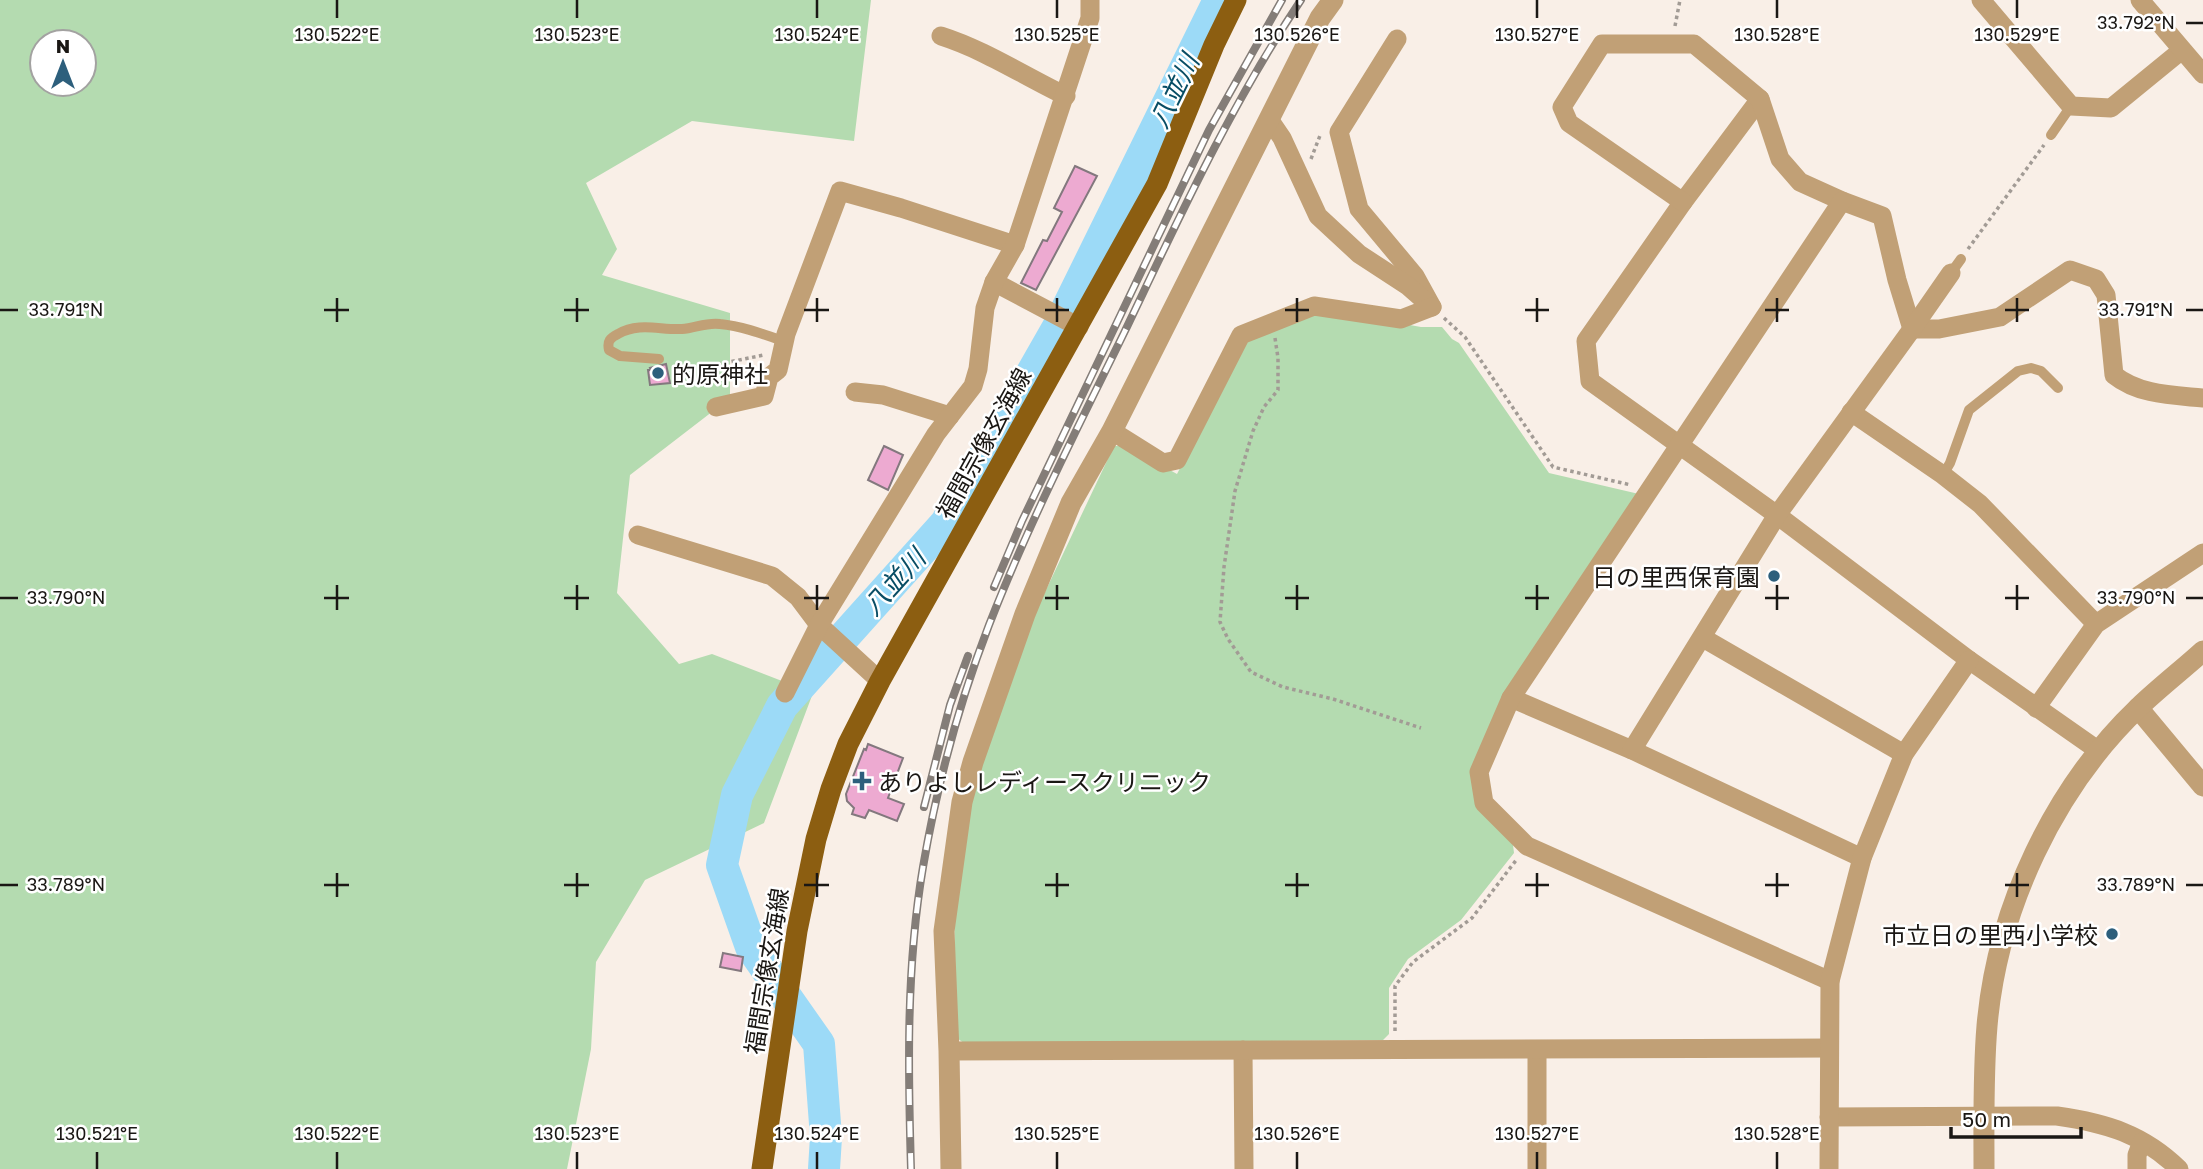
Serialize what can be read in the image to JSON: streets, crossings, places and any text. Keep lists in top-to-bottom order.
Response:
{
  "streets": {
    "main road": ["福間宗像玄海線"]
  },
  "water": ["八並川"],
  "places": {
    "other": ["的原神社", "日の里西保育園", "市立日の里西小学校"],
    "health": ["ありよしレディースクリニック"]
  },
  "scale_bar": "50 m",
  "north": "top",
  "coordinates": [
    "33.792°N",
    "130.522°E",
    "130.523°E",
    "130.524°E",
    "130.525°E",
    "130.526°E",
    "130.527°E",
    "130.528°E",
    "130.529°E",
    "33.791°N",
    "33.790°N",
    "33.789°N",
    "130.521°E"
  ]
}
